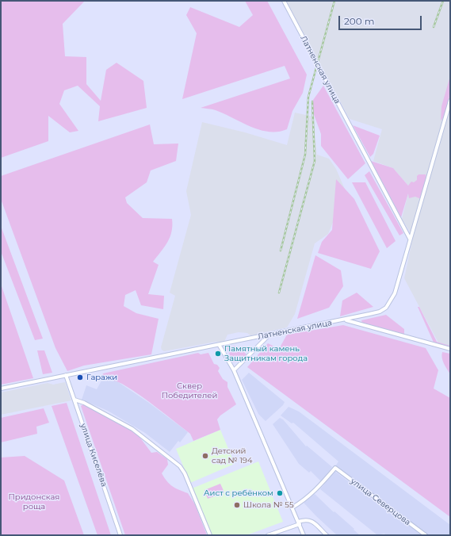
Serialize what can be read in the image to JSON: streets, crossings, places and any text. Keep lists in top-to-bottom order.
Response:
{
  "streets": {
    "street": ["Латненская улица", "улица Киселёва", "улица Северцова"]
  },
  "crossings": [
    ["Латненская улица", "улица Киселёва"]
  ],
  "parks": ["Сквер Победителей", "Придонская роща"],
  "places": [
    "Памятный камень Защитникам города",
    "Гаражи",
    "Детский сад № 194",
    "Аист с ребёнком",
    "Школа № 55"
  ],
  "scale_bar": "200 m"
}
